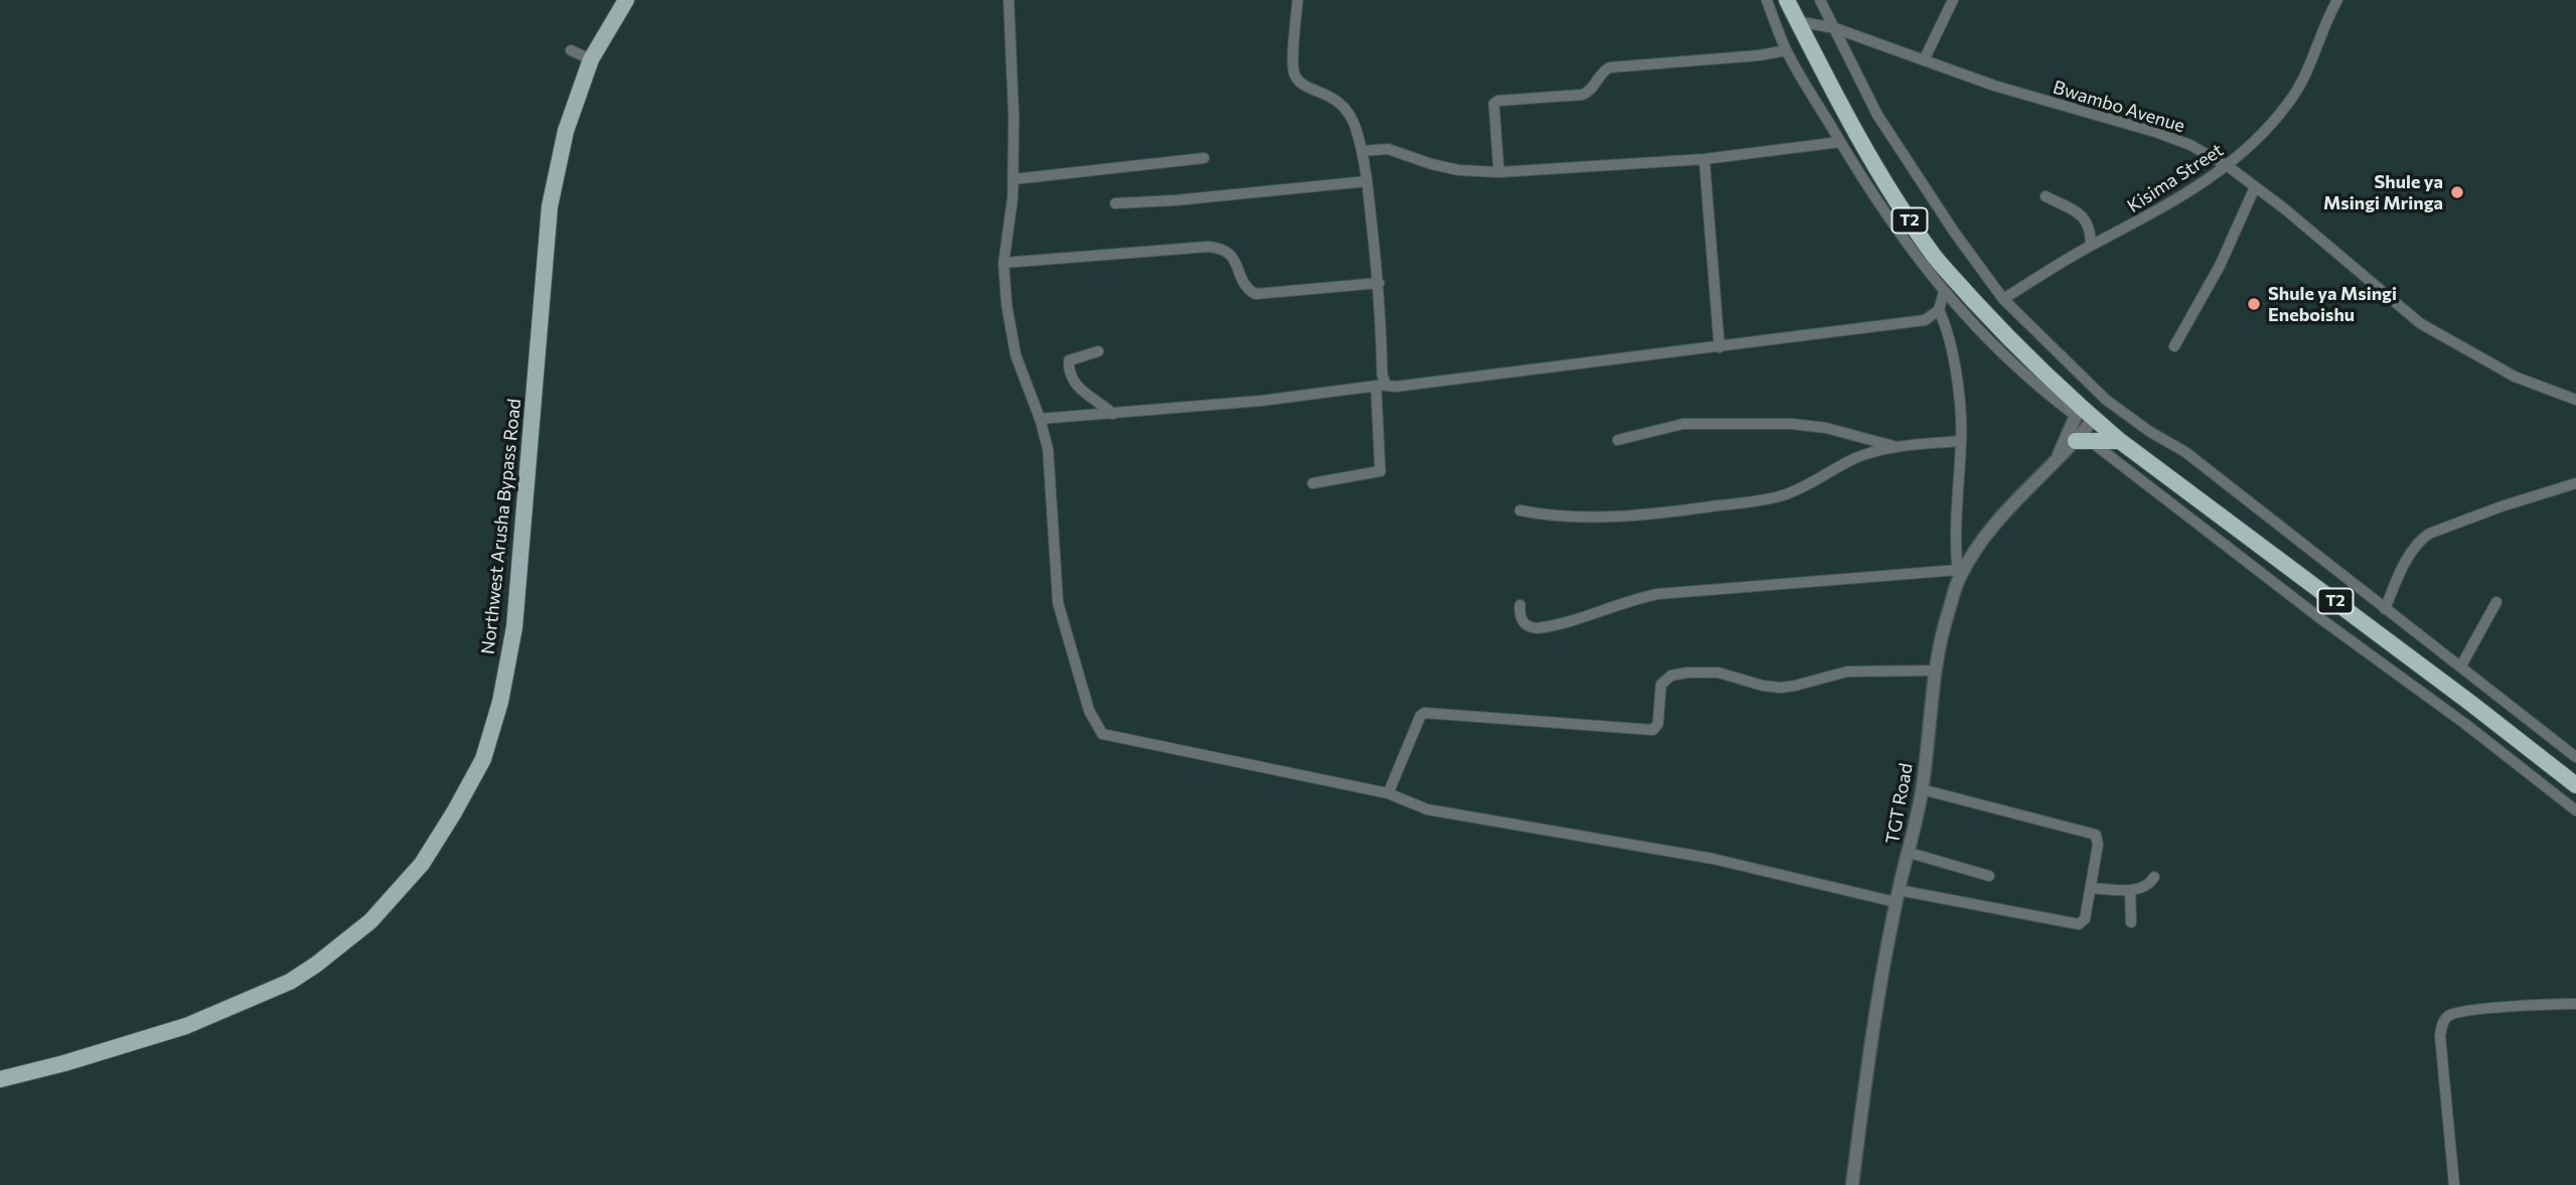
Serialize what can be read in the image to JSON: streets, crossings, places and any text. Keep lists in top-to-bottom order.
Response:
{
  "streets": {
    "highway": ["T2"],
    "main road": ["Northwest Arusha Bypass Road"],
    "street": ["Bwambo Avenue", "Kisima Street", "TGT Road"]
  },
  "crossings": [
    ["Bwambo Avenue", "Kisima Street"],
    ["Bwambo Avenue", "T2"],
    ["T2", "TGT Road"]
  ],
  "places": ["Shule ya Msingi Mringa", "Shule ya Msingi Eneboishu"]
}
